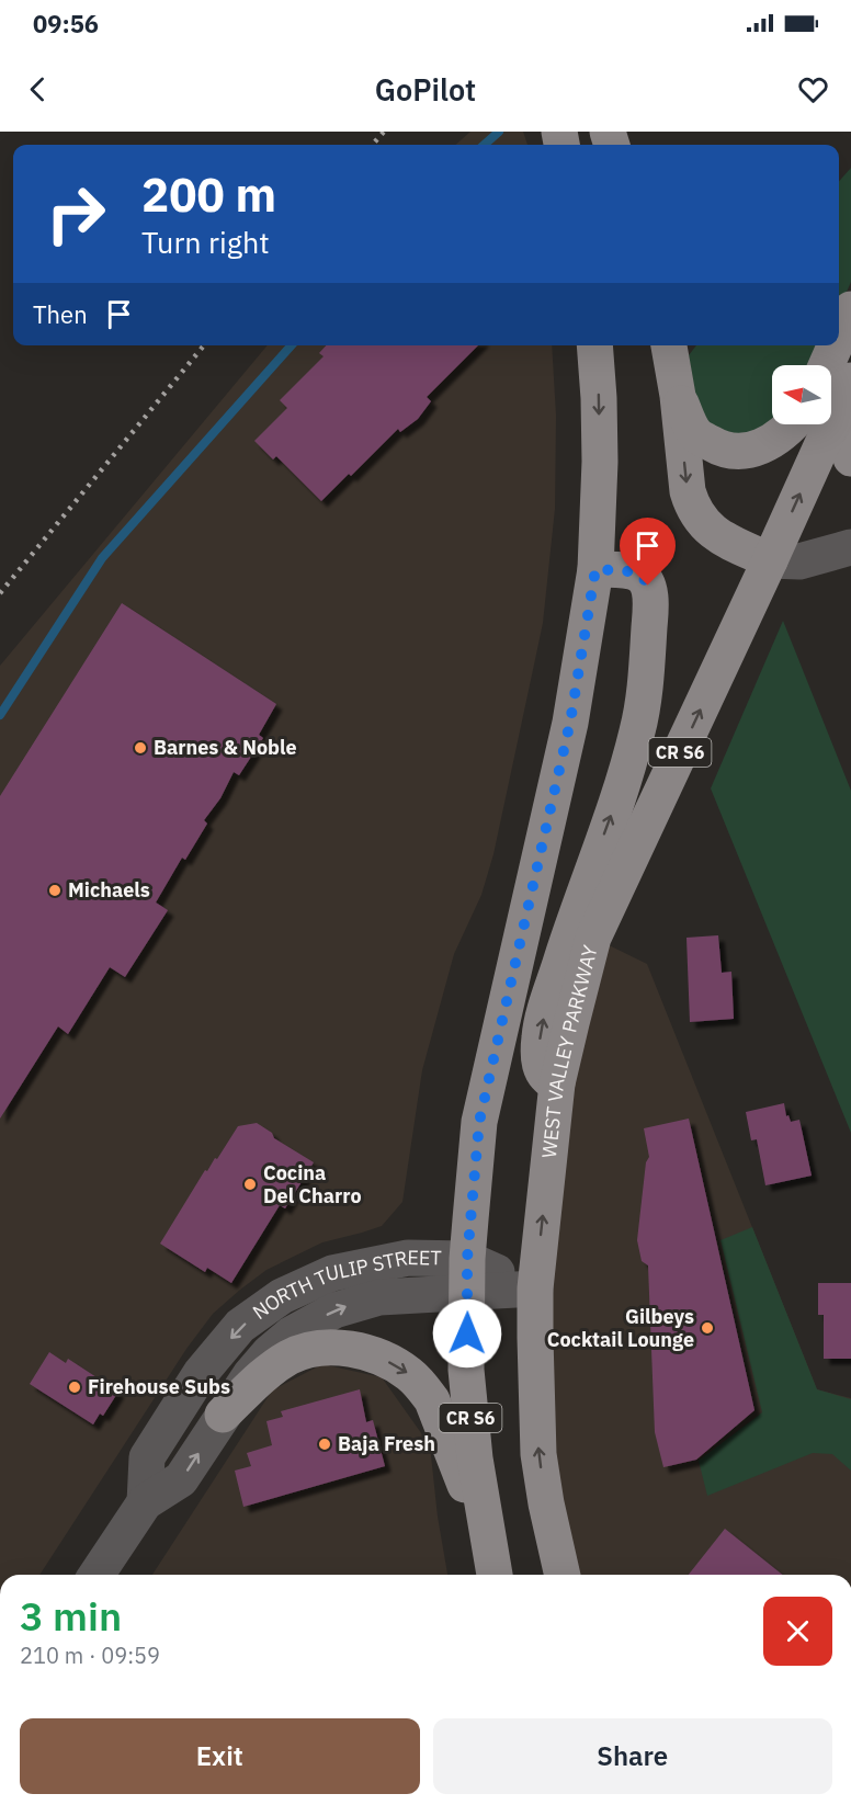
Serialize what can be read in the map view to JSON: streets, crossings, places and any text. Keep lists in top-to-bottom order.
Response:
{
  "streets": {
    "main road": ["CR S6", "WEST VALLEY PARKWAY"],
    "street": ["NORTH TULIP STREET"]
  },
  "crossings": [
    ["CR S6", "WEST VALLEY PARKWAY"],
    ["CR S6", "NORTH TULIP STREET"],
    ["WEST VALLEY PARKWAY", "NORTH TULIP STREET"]
  ],
  "places": [
    "Barnes & Noble",
    "Michaels",
    "Cocina Del Charro",
    "Gilbeys Cocktail Lounge",
    "Firehouse Subs",
    "Baja Fresh"
  ],
  "north": "left",
  "page": {
    "status": "09:56",
    "header": "GoPilot",
    "turn": ["200 m", "Turn right"],
    "then": "Then",
    "heading": ["3 min", "210 m · 09:59"],
    "buttons": ["Exit", "Share"]
  }
}
